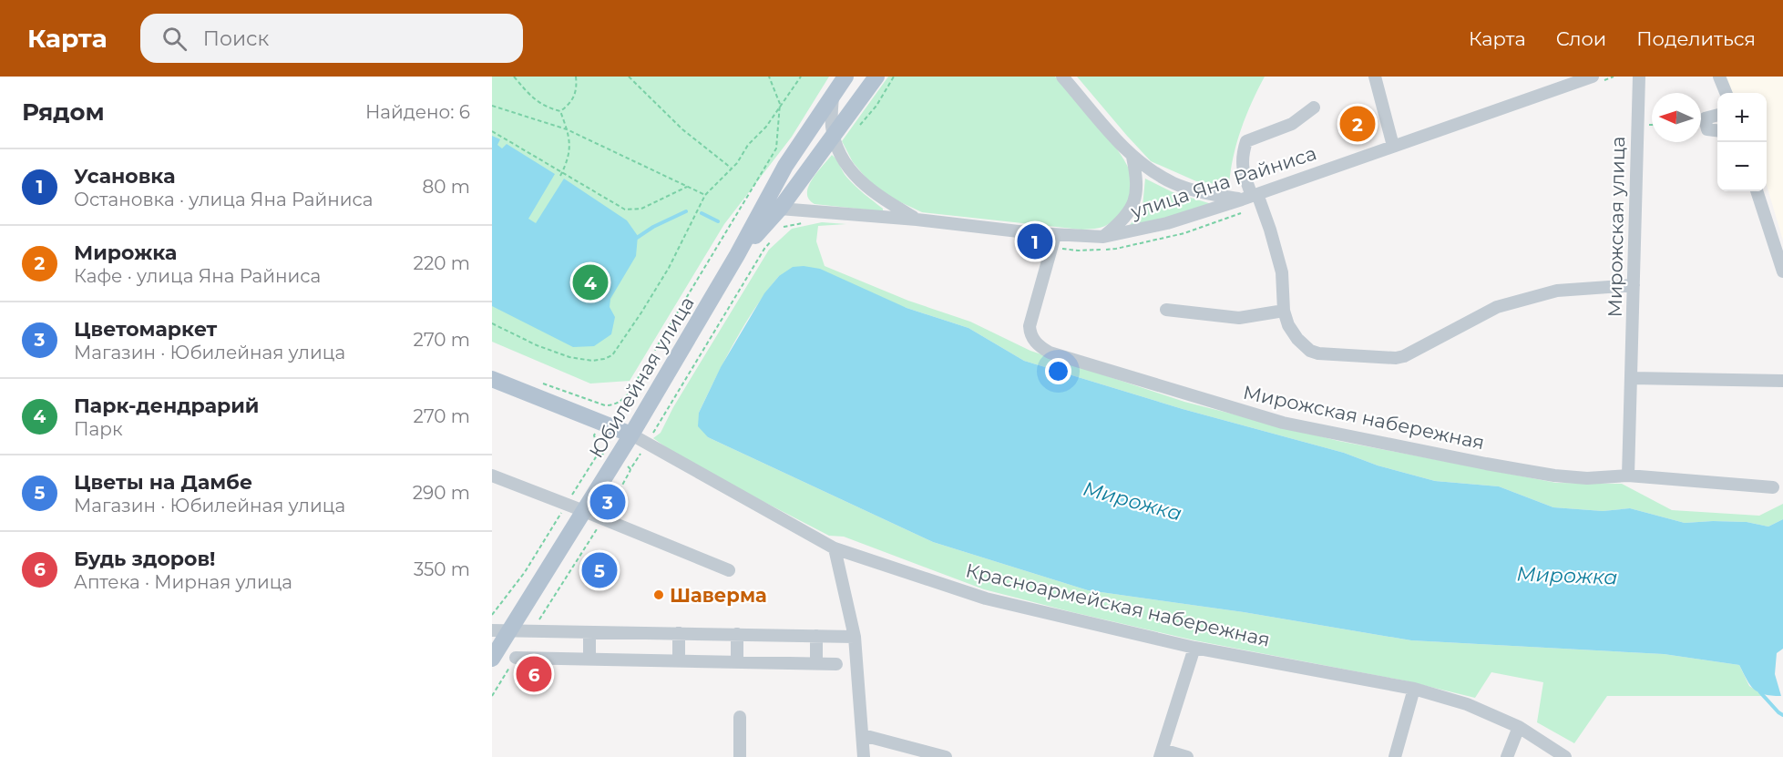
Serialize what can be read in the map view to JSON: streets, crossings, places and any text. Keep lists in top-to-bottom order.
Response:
{
  "streets": {
    "main road": ["Юбилейная улица", "Красноармейская набережная"],
    "street": ["улица Яна Райниса", "Мирожская улица", "Мирожская набережная"]
  },
  "crossings": [
    ["улица Яна Райниса", "Юбилейная улица"],
    ["улица Яна Райниса", "Мирожская набережная"],
    ["Мирожская улица", "Мирожская набережная"],
    ["Юбилейная улица", "Красноармейская набережная"]
  ],
  "water": ["Мирожка"],
  "places": ["Шаверма"],
  "north": "left",
  "page": {
    "header": "Карта",
    "search": "Поиск",
    "nav": ["Карта", "Слои", "Поделиться"],
    "heading": ["Рядом", "Найдено: 6"],
    "map_buttons": ["+", "−"],
    "pins": [
      "2",
      "1",
      "4",
      "3",
      "5",
      "6"
    ],
    "list": [
      {
        "mark": "1",
        "name": "Усановка",
        "note": "Остановка · улица Яна Райниса",
        "value": "80 m"
      },
      {
        "mark": "2",
        "name": "Мирожка",
        "note": "Кафе · улица Яна Райниса",
        "value": "220 m"
      },
      {
        "mark": "3",
        "name": "Цветомаркет",
        "note": "Магазин · Юбилейная улица",
        "value": "270 m"
      },
      {
        "mark": "4",
        "name": "Парк-дендрарий",
        "note": "Парк",
        "value": "270 m"
      },
      {
        "mark": "5",
        "name": "Цветы на Дамбе",
        "note": "Магазин · Юбилейная улица",
        "value": "290 m"
      },
      {
        "mark": "6",
        "name": "Будь здоров!",
        "note": "Аптека · Мирная улица",
        "value": "350 m"
      }
    ]
  }
}
